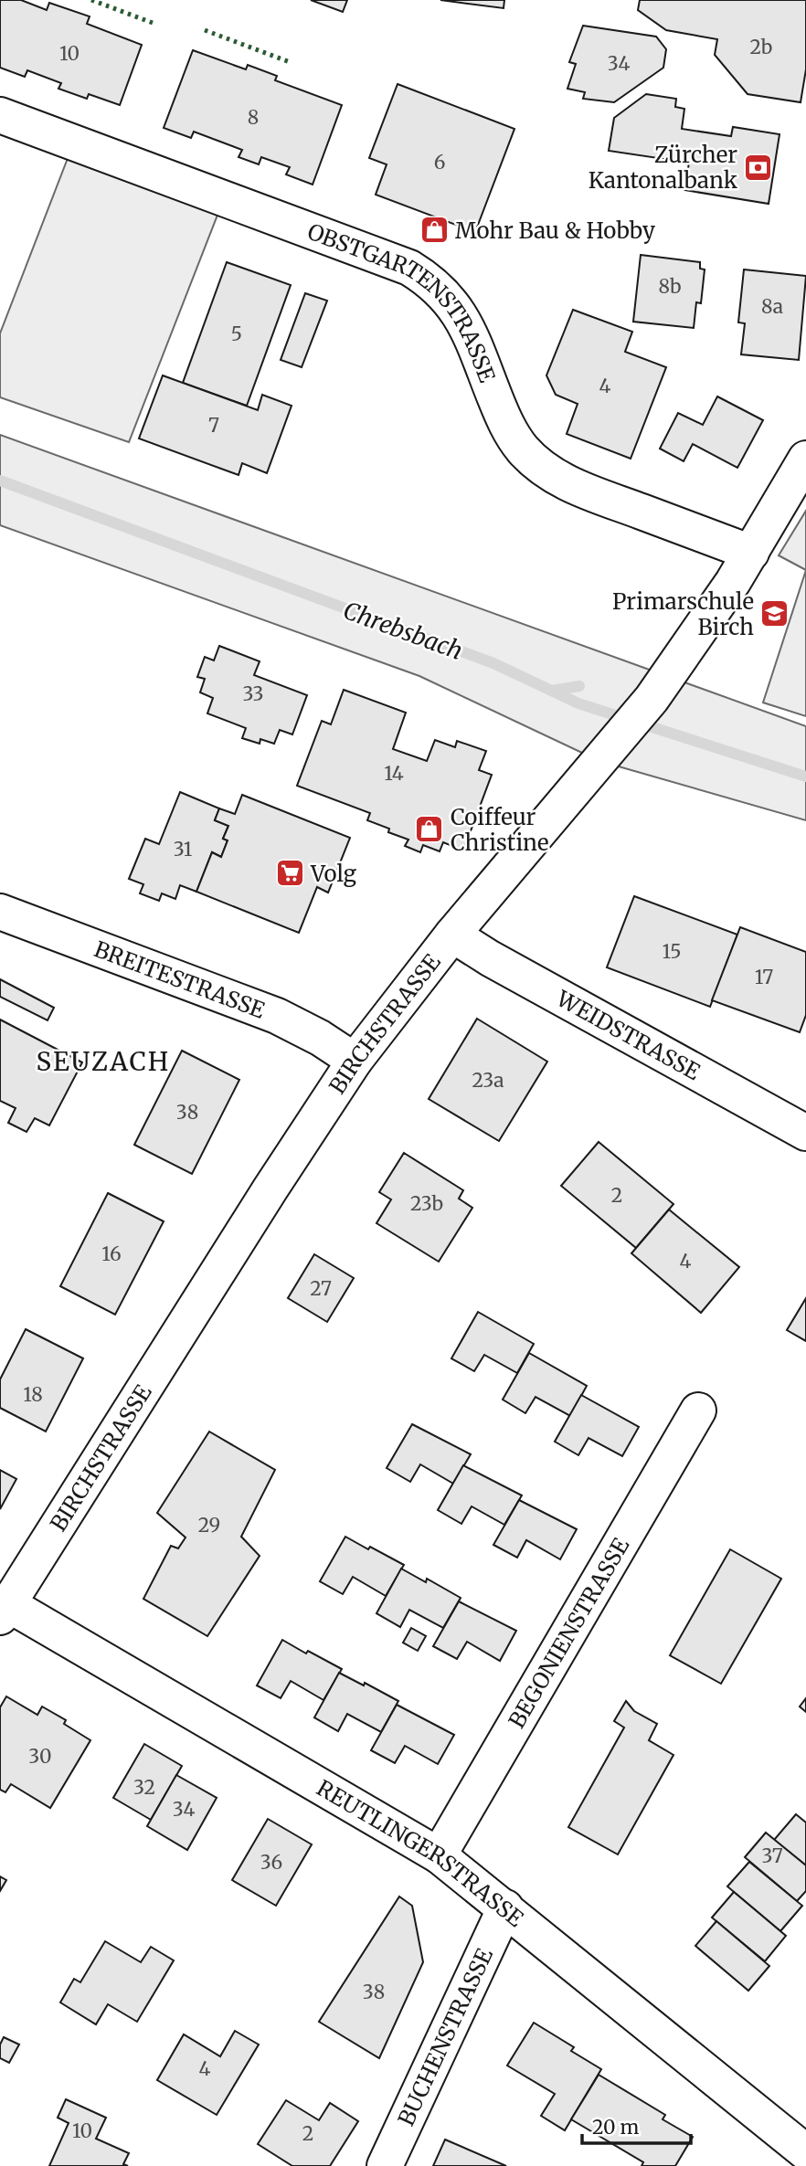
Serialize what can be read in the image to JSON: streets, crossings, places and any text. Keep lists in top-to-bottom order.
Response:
{
  "streets": {
    "street": [
      "OBSTGARTENSTRASSE",
      "BREITESTRASSE",
      "BIRCHSTRASSE",
      "WEIDSTRASSE",
      "BEGONIENSTRASSE",
      "REUTLINGERSTRASSE",
      "BUCHENSTRASSE"
    ]
  },
  "crossings": [
    ["OBSTGARTENSTRASSE", "BIRCHSTRASSE"],
    ["BREITESTRASSE", "BIRCHSTRASSE"],
    ["BIRCHSTRASSE", "WEIDSTRASSE"],
    ["BIRCHSTRASSE", "REUTLINGERSTRASSE"],
    ["BEGONIENSTRASSE", "REUTLINGERSTRASSE"],
    ["REUTLINGERSTRASSE", "BUCHENSTRASSE"]
  ],
  "districts": ["SEUZACH"],
  "water": ["Chrebsbach"],
  "places": {
    "bank": ["Zürcher Kantonalbank"],
    "shop": ["Mohr Bau & Hobby", "Coiffeur Christine"],
    "school or university": ["Primarschule Birch"],
    "supermarket": ["Volg"]
  },
  "house_numbers": [
    "2b",
    "10",
    "34",
    "8",
    "6",
    "8b",
    "8a",
    "5",
    "4",
    "7",
    "33",
    "14",
    "31",
    "15",
    "17",
    "23a",
    "38",
    "2",
    "23b",
    "16",
    "4",
    "27",
    "18",
    "29",
    "30",
    "32",
    "34",
    "37",
    "36",
    "38",
    "4",
    "10",
    "2"
  ],
  "scale_bar": "20 m"
}
